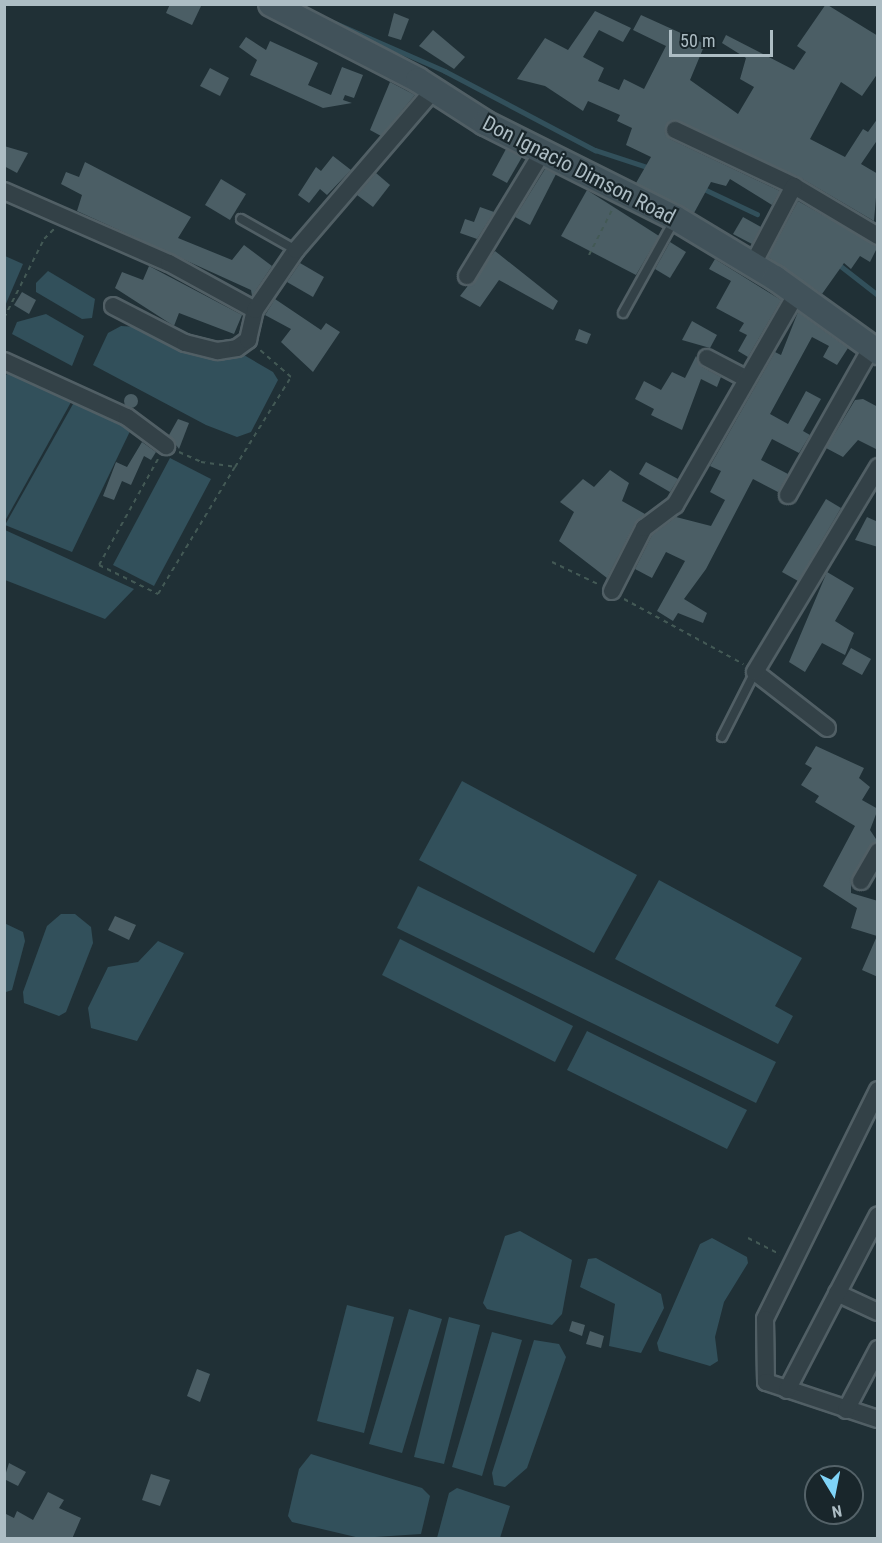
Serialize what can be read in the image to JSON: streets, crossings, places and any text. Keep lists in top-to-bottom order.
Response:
{
  "streets": {
    "street": ["Don Ignacio Dimson Road"]
  },
  "scale_bar": "50 m",
  "north": "bottom"
}
